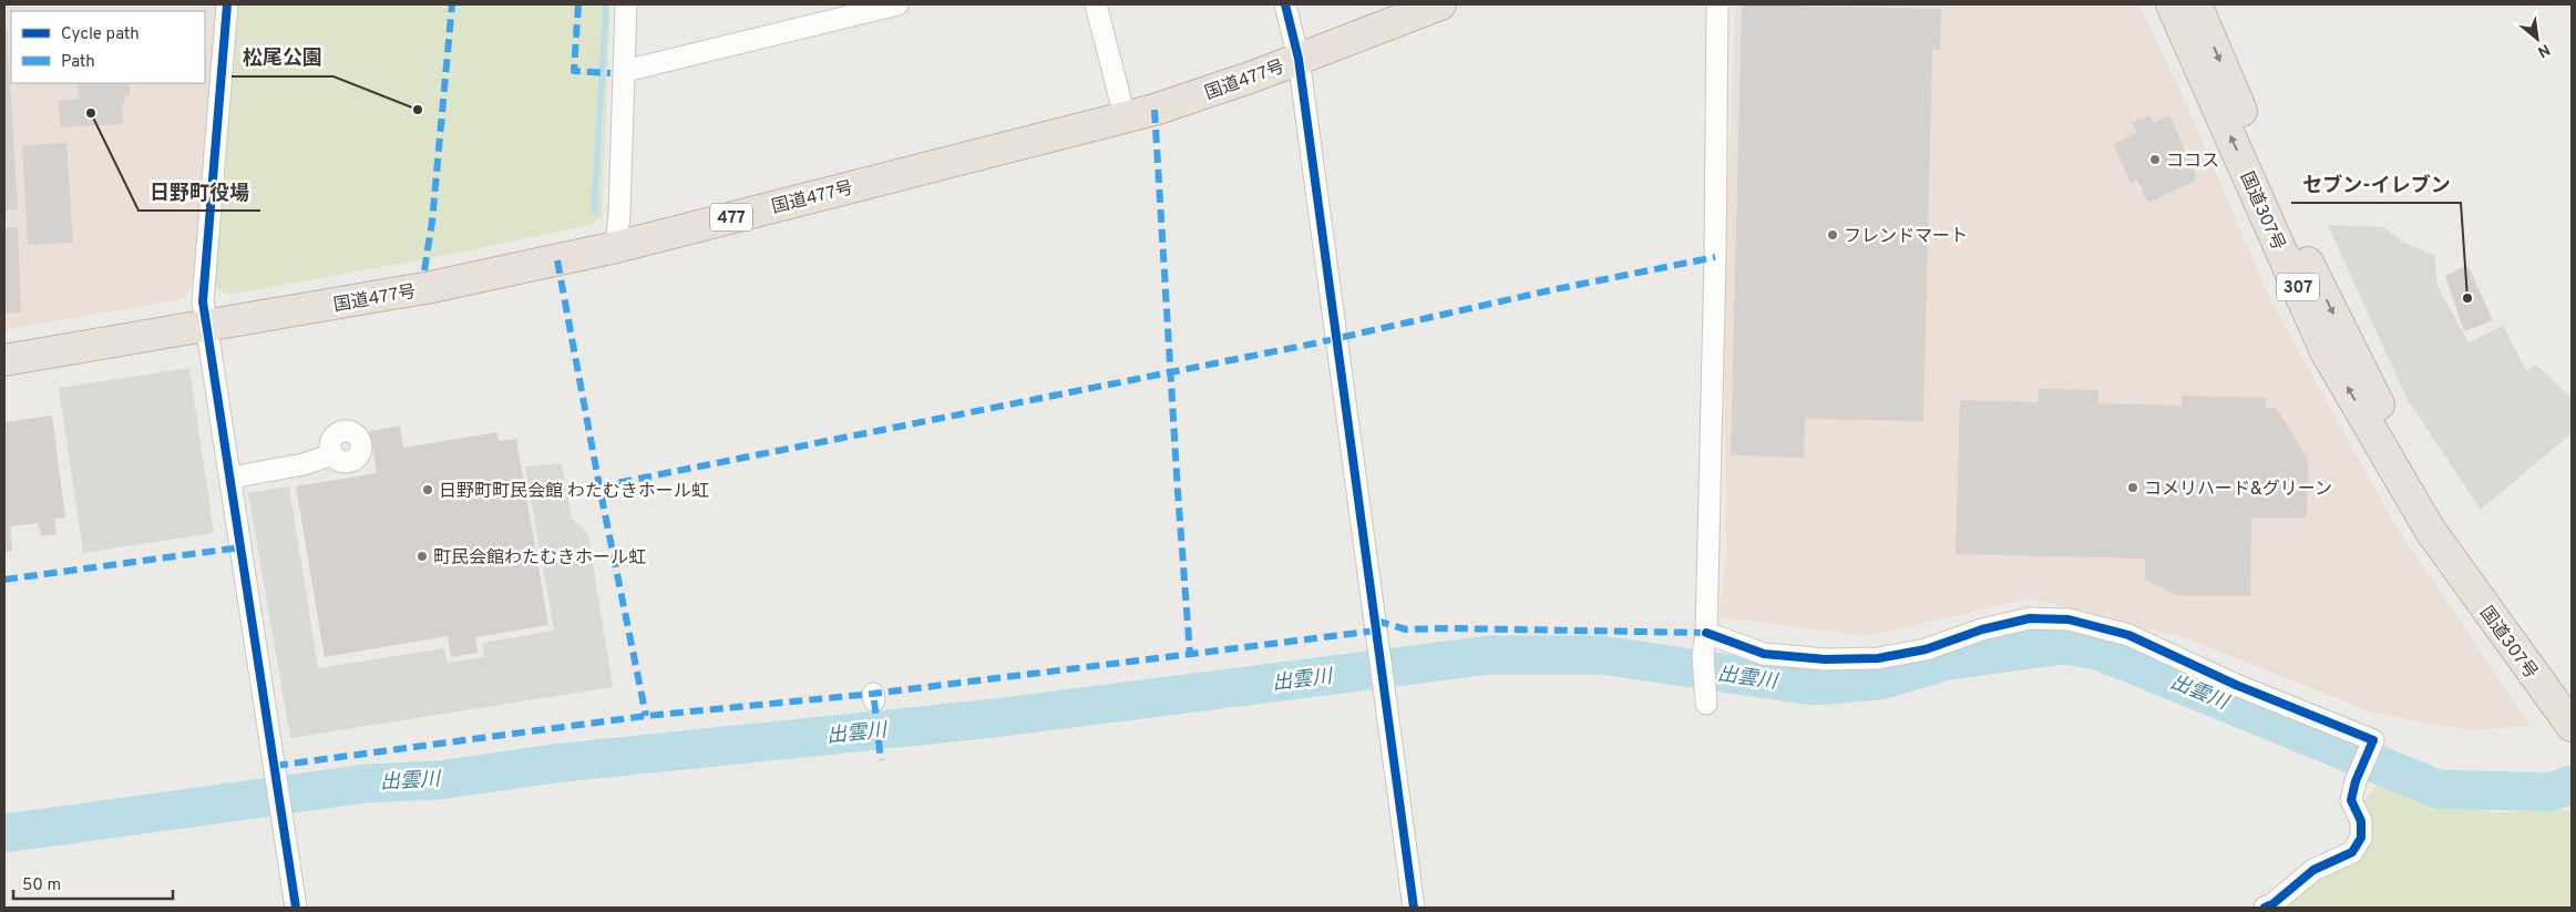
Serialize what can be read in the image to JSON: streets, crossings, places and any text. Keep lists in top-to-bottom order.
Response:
{
  "streets": {
    "highway": [
      "国道477号",
      "国道307号",
      "477",
      "307"
    ]
  },
  "water": ["出雲川"],
  "places": [
    "松尾公園",
    "日野町役場",
    "ココス",
    "フレンドマート",
    "セブン-イレブン",
    "コメリハード&グリーン",
    "日野町町民会館 わたむきホール虹",
    "町民会館わたむきホール虹"
  ],
  "legend": ["Cycle path", "Path"],
  "scale_bar": "50 m",
  "north": "bottom right"
}
